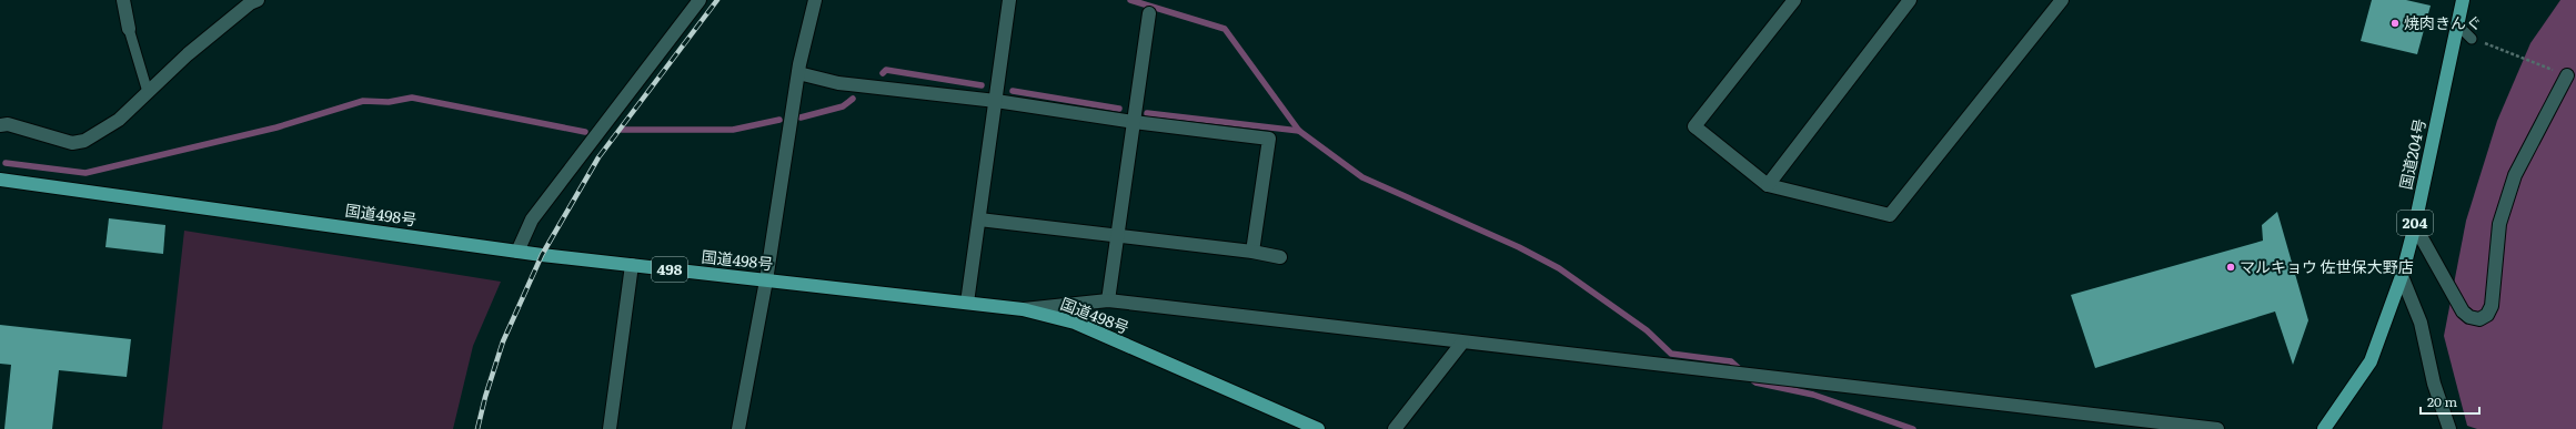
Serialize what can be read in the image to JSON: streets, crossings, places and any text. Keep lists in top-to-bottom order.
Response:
{
  "streets": {
    "highway": [
      "国道204号",
      "国道498号",
      "204",
      "498"
    ]
  },
  "places": ["焼肉きんぐ", "マルキョウ 佐世保大野店"],
  "scale_bar": "20 m"
}
